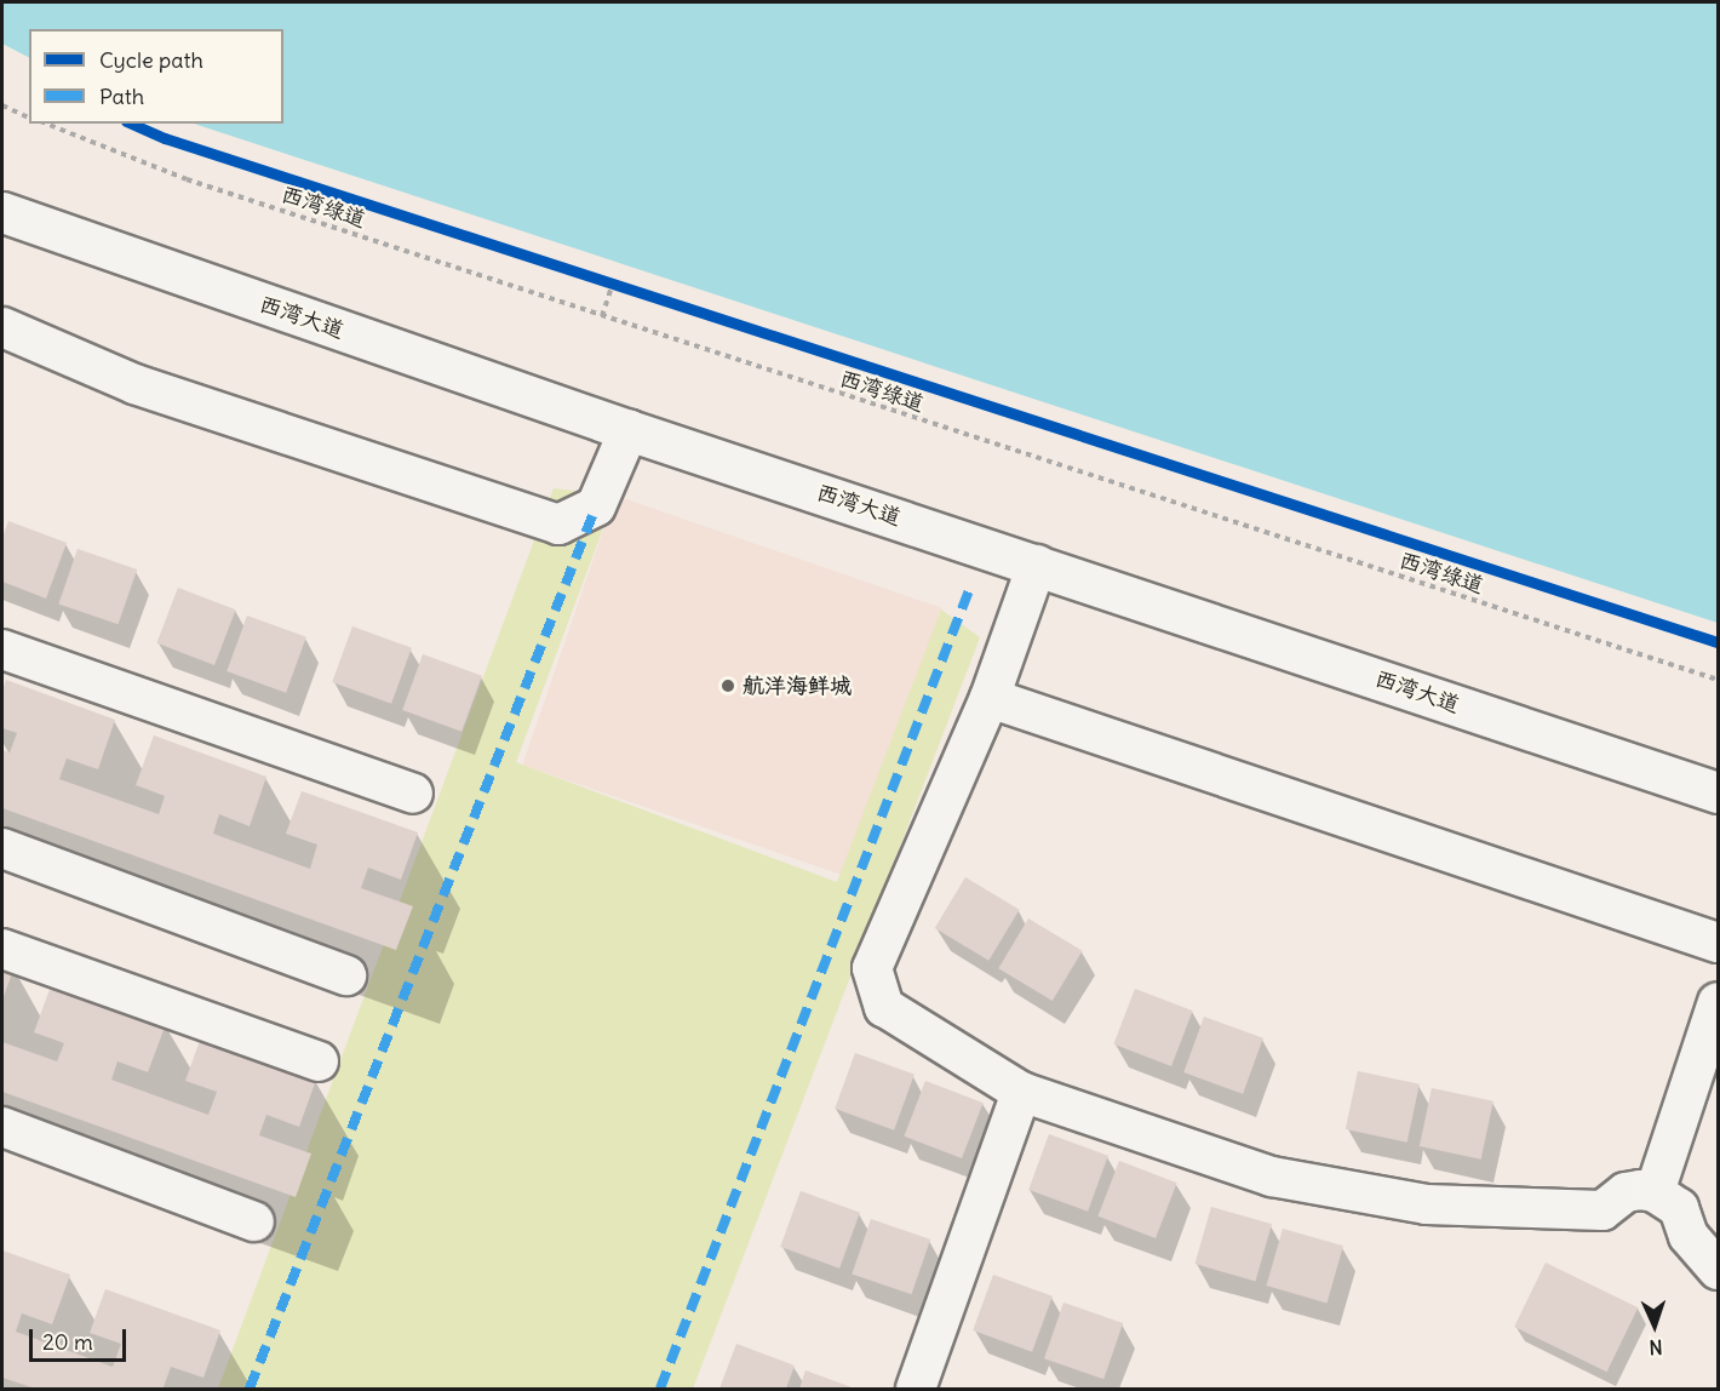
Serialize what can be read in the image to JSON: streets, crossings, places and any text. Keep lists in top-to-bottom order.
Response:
{
  "streets": {
    "main road": ["西湾大道"],
    "cycle path": ["西湾绿道"]
  },
  "places": ["航洋海鲜城"],
  "legend": ["Cycle path", "Path"],
  "scale_bar": "20 m",
  "north": "bottom"
}
